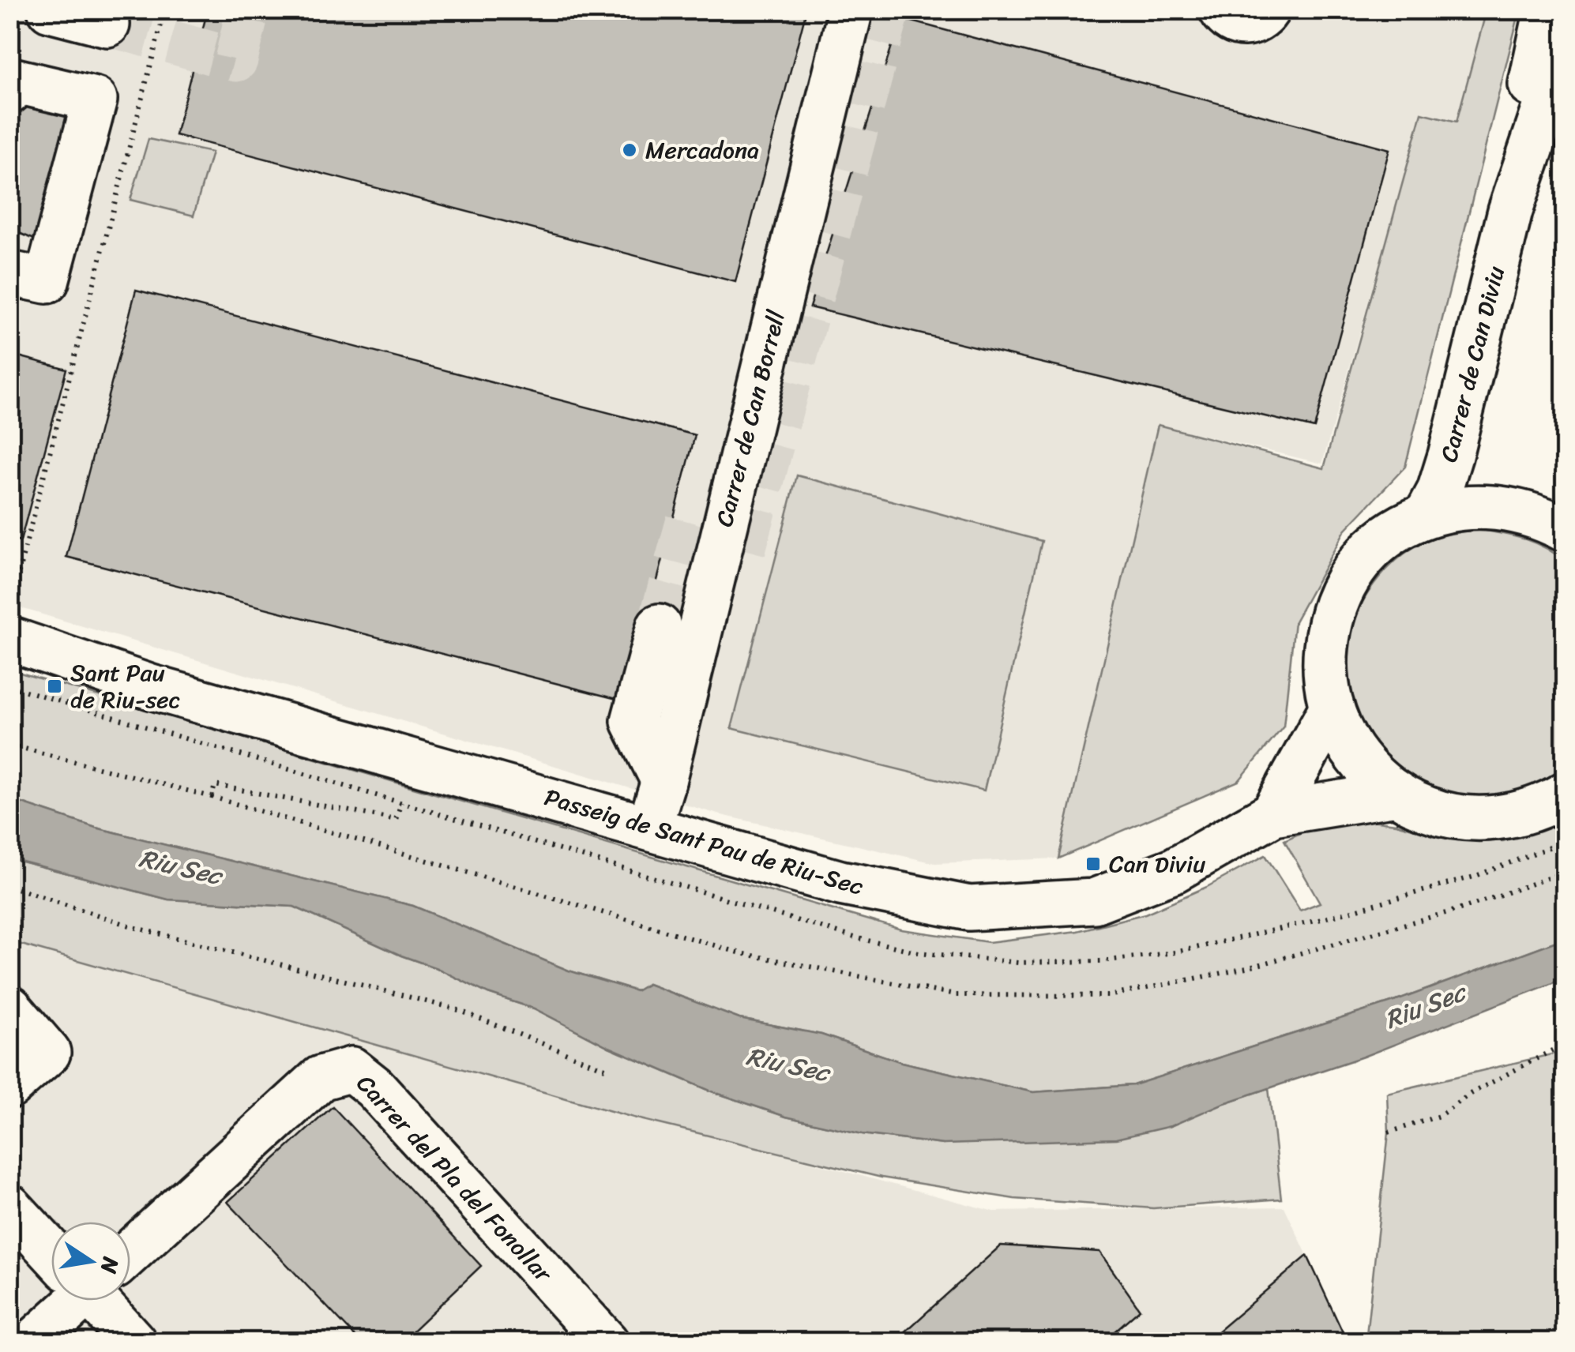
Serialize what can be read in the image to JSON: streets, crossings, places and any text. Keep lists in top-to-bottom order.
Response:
{
  "streets": {
    "street": [
      "Carrer de Can Diviu",
      "Carrer de Can Borrell",
      "Passeig de Sant Pau de Riu-Sec",
      "Carrer del Pla del Fonollar"
    ]
  },
  "crossings": [
    ["Carrer de Can Borrell", "Passeig de Sant Pau de Riu-Sec"]
  ],
  "water": ["Riu Sec"],
  "places": {
    "other": ["Mercadona"],
    "transit": ["Sant Pau de Riu-sec", "Can Diviu"]
  },
  "north": "right"
}
